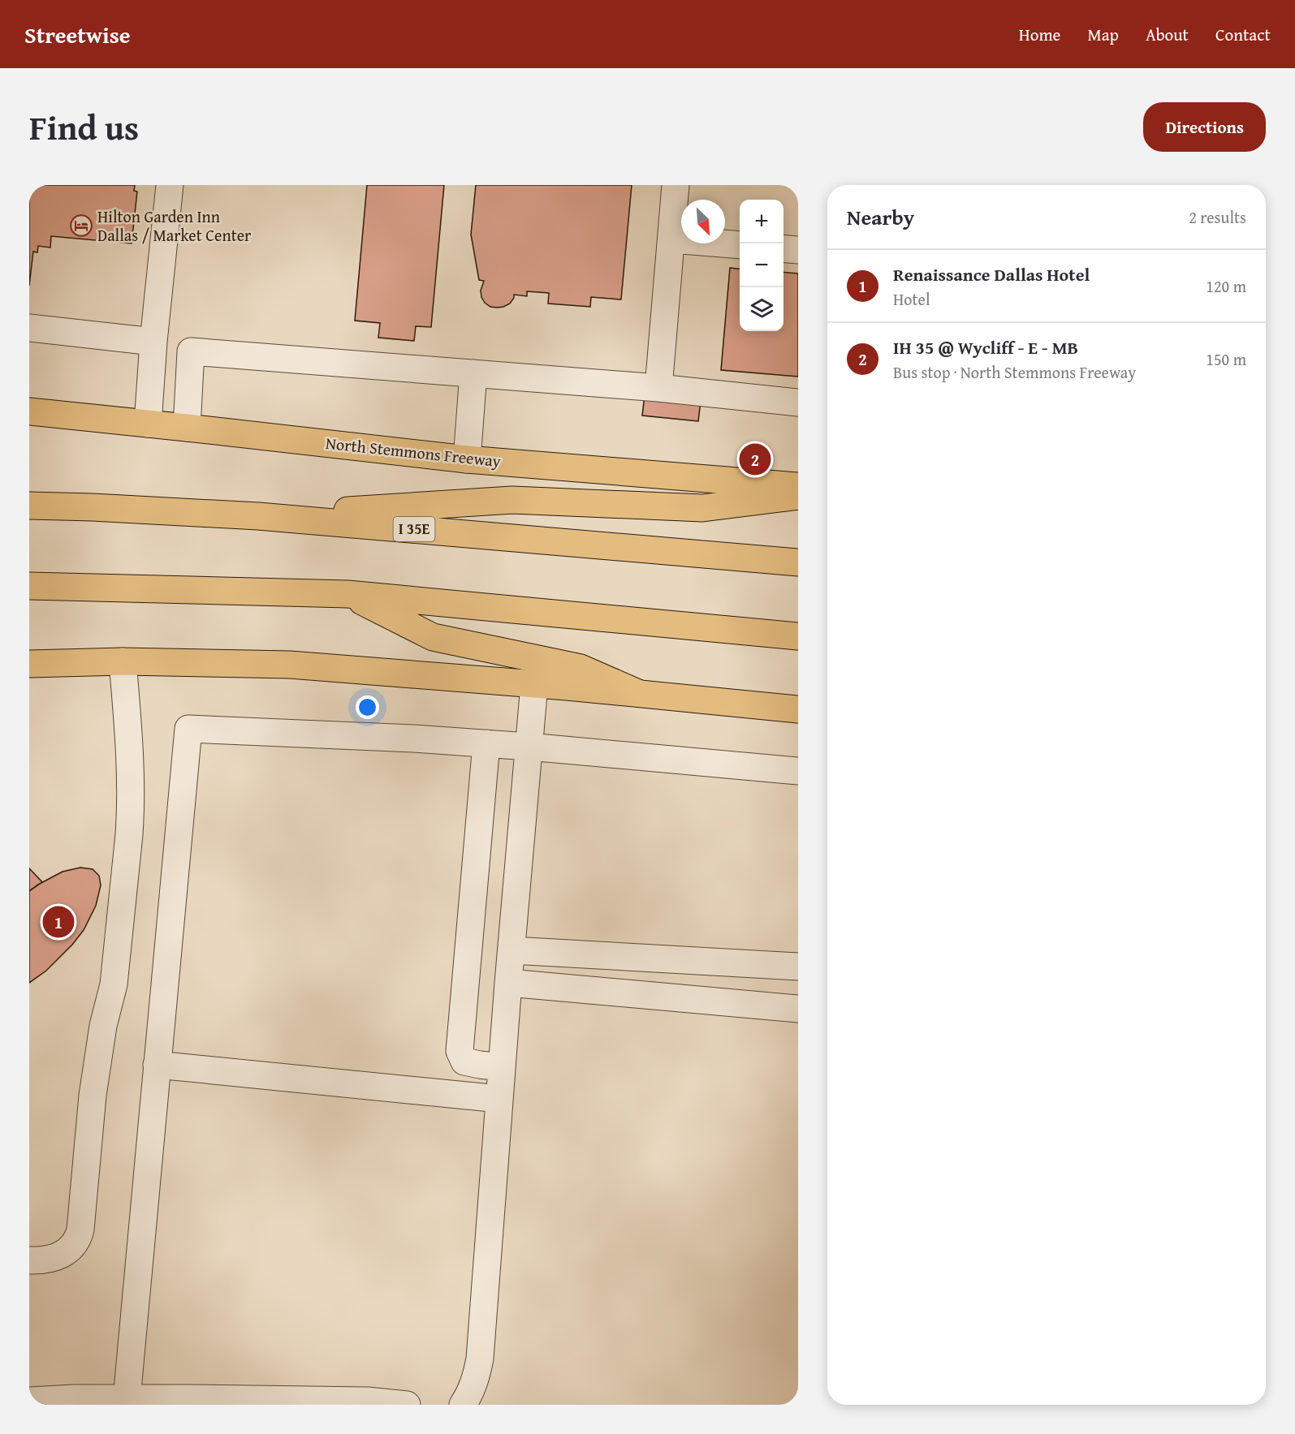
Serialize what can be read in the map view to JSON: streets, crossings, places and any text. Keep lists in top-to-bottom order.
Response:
{
  "streets": {
    "main road": ["North Stemmons Freeway", "I 35E"]
  },
  "places": {
    "hotel": ["Hilton Garden Inn Dallas / Market Center"]
  },
  "north": "bottom right",
  "page": {
    "header": "Streetwise",
    "nav": [
      "Home",
      "Map",
      "About",
      "Contact"
    ],
    "title": "Find us",
    "buttons": "Directions",
    "heading": ["Nearby", "2 results"],
    "map_buttons": ["+", "−"],
    "list": [
      {
        "mark": "1",
        "name": "Renaissance Dallas Hotel",
        "note": "Hotel",
        "value": "120 m"
      },
      {
        "mark": "2",
        "name": "IH 35 @ Wycliff - E - MB",
        "note": "Bus stop · North Stemmons Freeway",
        "value": "150 m"
      }
    ],
    "pins": ["2", "1"]
  }
}
